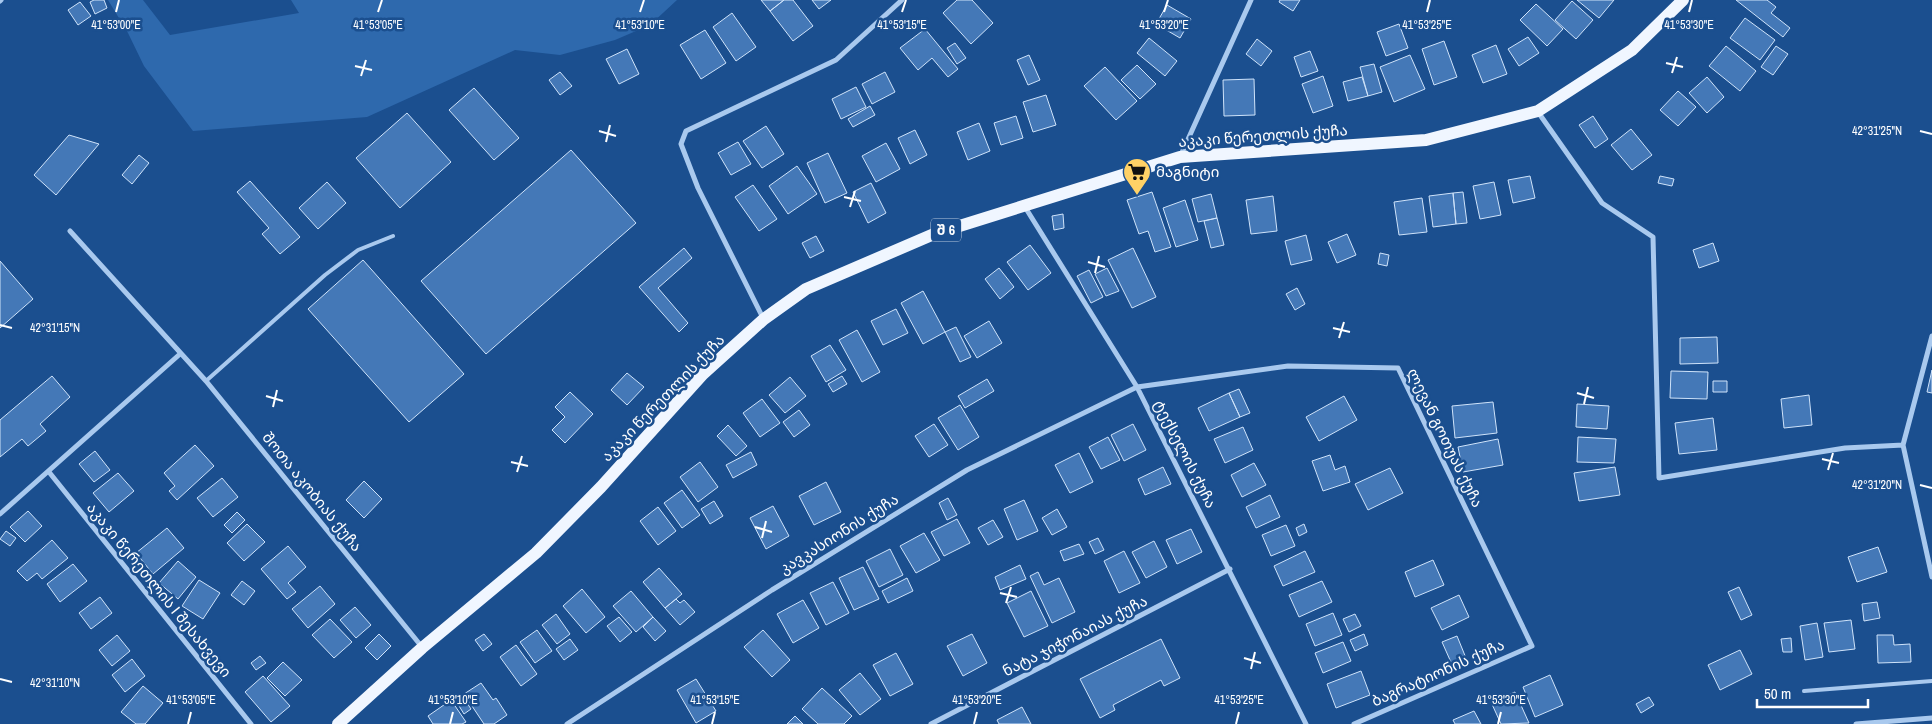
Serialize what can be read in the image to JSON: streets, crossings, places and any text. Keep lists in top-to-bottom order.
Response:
{
  "streets": {
    "main road": ["აკაკი წერეთლის ქუჩა", "შ 6"],
    "street": [
      "ლევან გოთუას ქუჩა",
      "ტექსელის ქუჩა",
      "შოთა აკობიას ქუჩა",
      "კავკასიონის ქუჩა",
      "აკაკი წერეთლის I შესახვევი",
      "ნატა ჯიჭონაიას ქუჩა",
      "ბაგრატიონის ქუჩა"
    ]
  },
  "crossings": [
    ["აკაკი წერეთლის ქუჩა", "ტექსელის ქუჩა"],
    ["აკაკი წერეთლის ქუჩა", "შოთა აკობიას ქუჩა"],
    ["ლევან გოთუას ქუჩა", "ტექსელის ქუჩა"],
    ["ლევან გოთუას ქუჩა", "კავკასიონის ქუჩა"],
    ["ლევან გოთუას ქუჩა", "ბაგრატიონის ქუჩა"],
    ["ტექსელის ქუჩა", "კავკასიონის ქუჩა"],
    ["ტექსელის ქუჩა", "ნატა ჯიჭონაიას ქუჩა"]
  ],
  "places": {
    "supermarket": ["მაგნიტი"]
  },
  "scale_bar": "50 m",
  "coordinates": [
    "41°53'00\"E",
    "41°53'05\"E",
    "41°53'10\"E",
    "41°53'15\"E",
    "41°53'20\"E",
    "41°53'25\"E",
    "41°53'30\"E",
    "42°31'25\"N",
    "42°31'15\"N",
    "42°31'20\"N",
    "42°31'10\"N"
  ]
}
